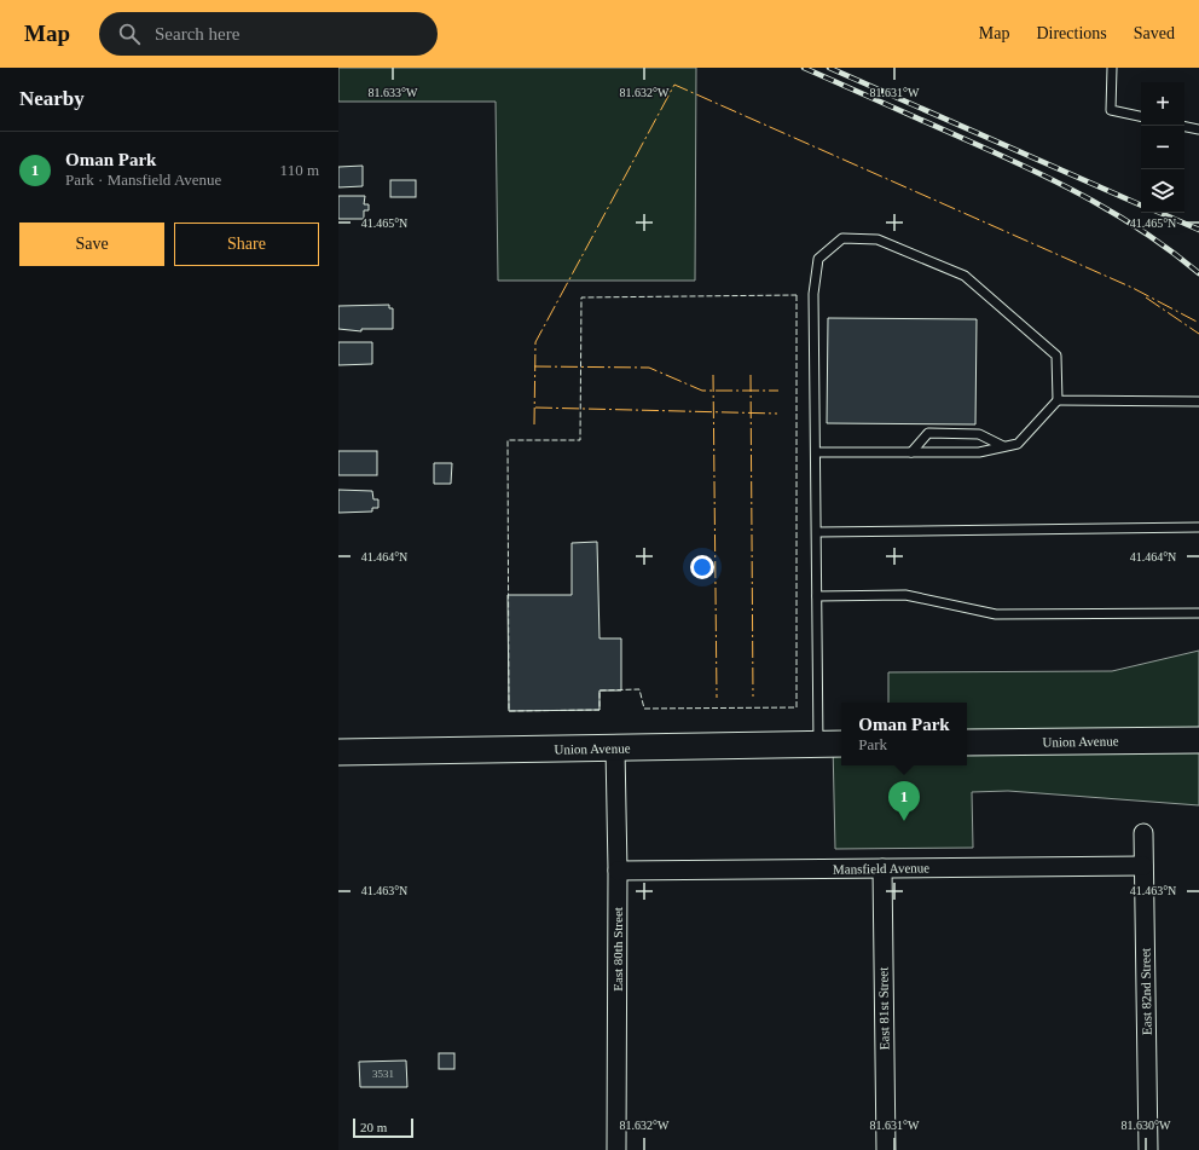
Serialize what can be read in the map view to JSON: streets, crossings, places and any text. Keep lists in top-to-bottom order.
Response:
{
  "streets": {
    "main road": ["Union Avenue"],
    "street": [
      "Mansfield Avenue",
      "East 80th Street",
      "East 82nd Street",
      "East 81st Street"
    ]
  },
  "crossings": [
    ["Union Avenue", "East 80th Street"],
    ["Mansfield Avenue", "East 80th Street"],
    ["Mansfield Avenue", "East 82nd Street"],
    ["Mansfield Avenue", "East 81st Street"]
  ],
  "house_numbers": ["3531"],
  "scale_bar": "20 m",
  "page": {
    "header": "Map",
    "search": "Search here",
    "nav": ["Map", "Directions", "Saved"],
    "heading": "Nearby",
    "map_buttons": ["+", "−"],
    "list": [
      {
        "mark": "1",
        "name": "Oman Park",
        "note": "Park · Mansfield Avenue",
        "value": "110 m"
      }
    ],
    "buttons": ["Save", "Share"],
    "popup": ["Oman Park", "Park"],
    "pins": "1",
    "scale": "20 m"
  },
  "coordinates": [
    "81.633°W",
    "81.632°W",
    "81.631°W",
    "41.465°N",
    "41.464°N",
    "41.463°N",
    "81.630°W"
  ]
}
